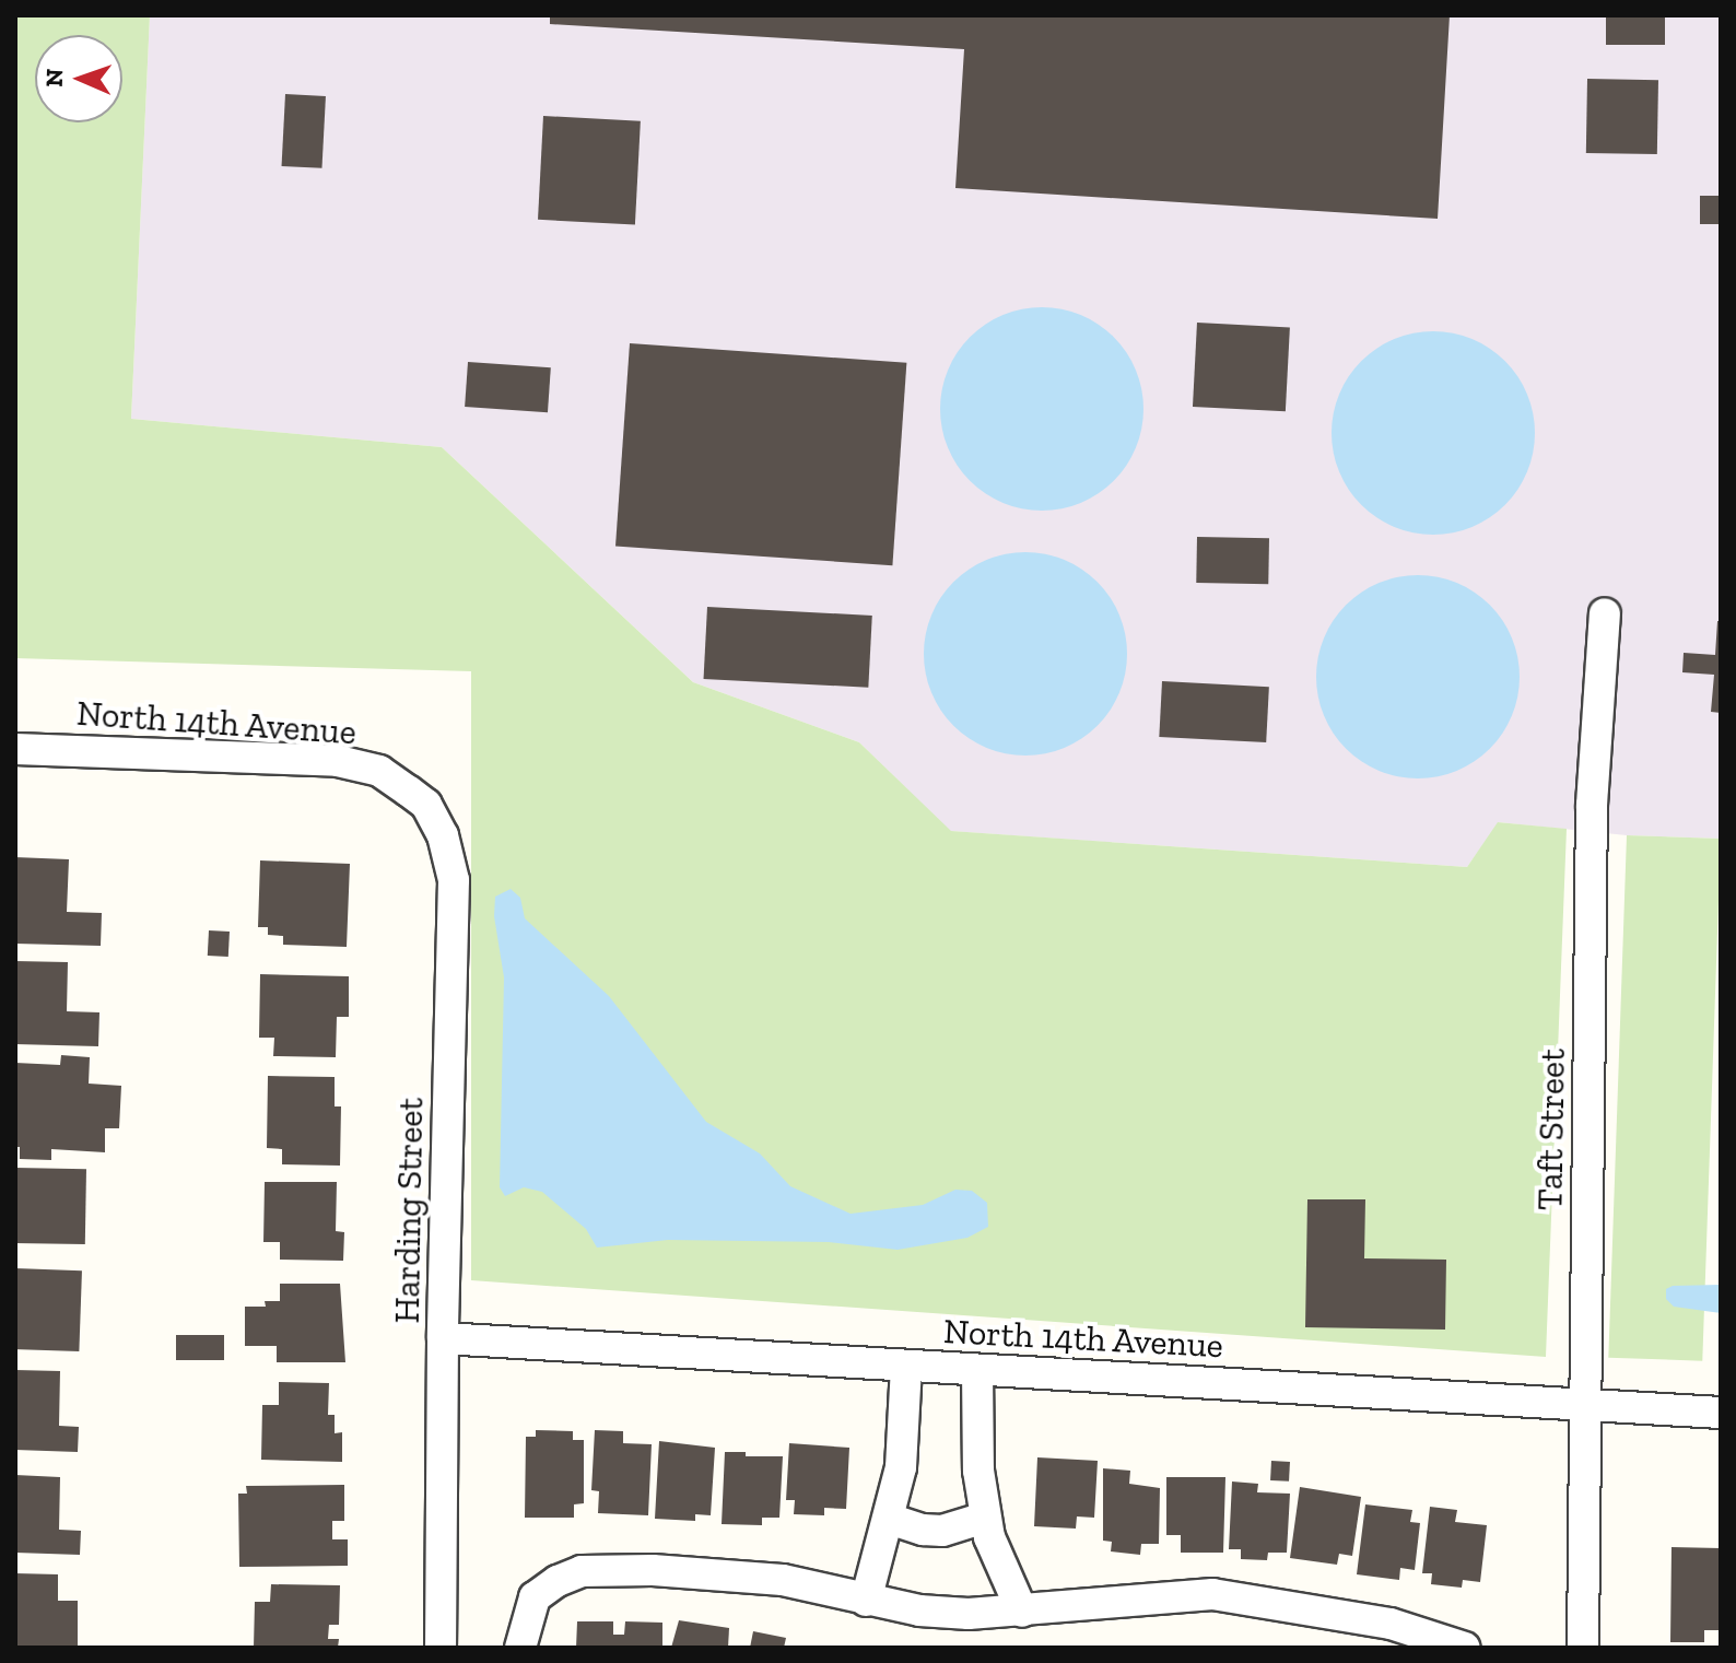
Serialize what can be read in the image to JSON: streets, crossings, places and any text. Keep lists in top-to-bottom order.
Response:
{
  "streets": {
    "street": ["North 14th Avenue", "Taft Street", "Harding Street"]
  },
  "crossings": [
    ["North 14th Avenue", "Taft Street"],
    ["North 14th Avenue", "Harding Street"]
  ],
  "north": "left"
}
